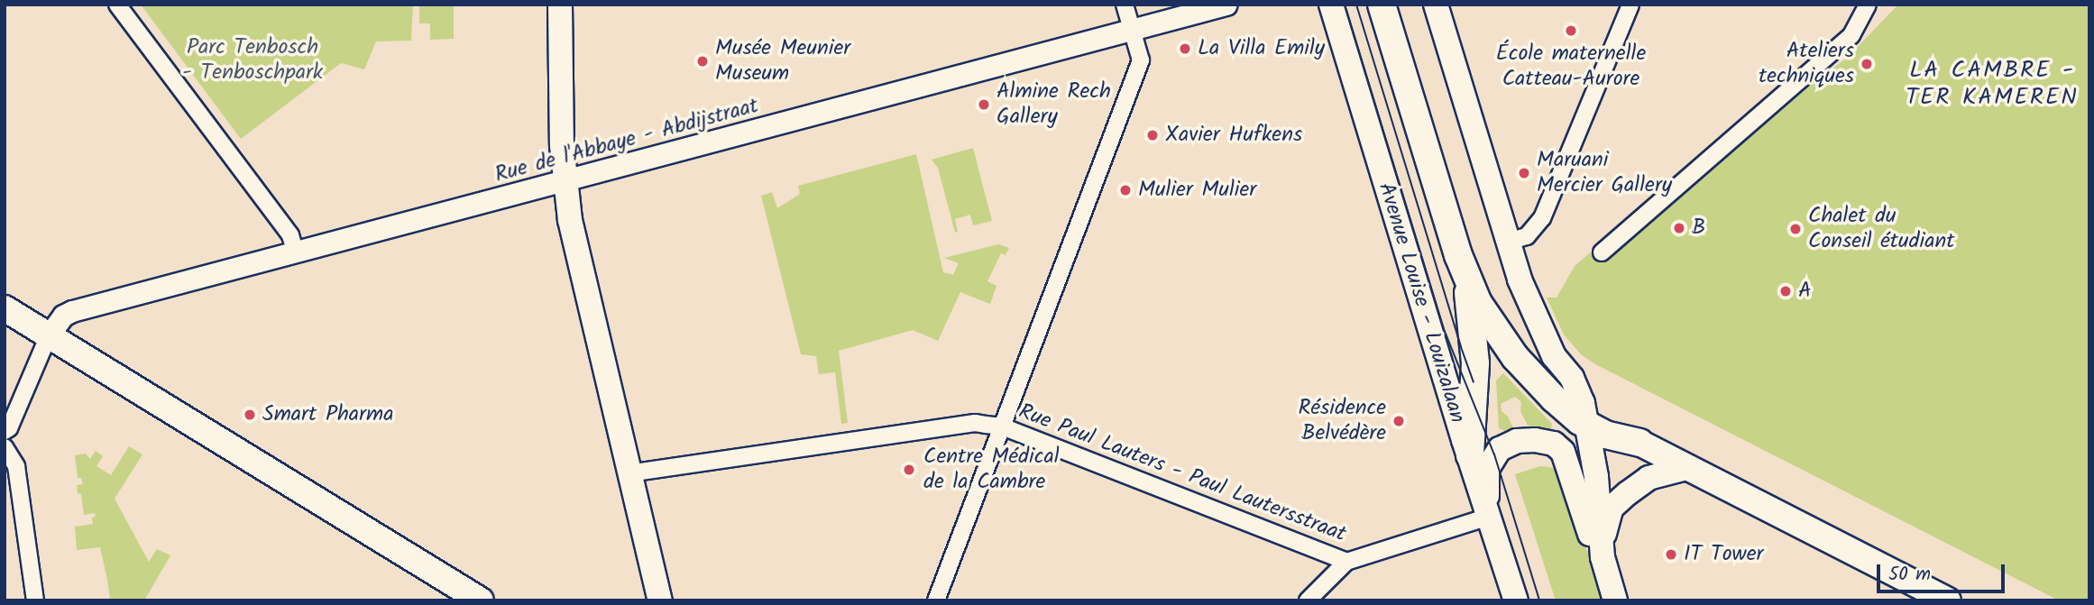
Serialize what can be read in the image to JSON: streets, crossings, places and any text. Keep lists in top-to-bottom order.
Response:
{
  "streets": {
    "main road": ["Avenue Louise - Louizalaan"],
    "street": ["Rue de l'Abbaye - Abdijstraat", "Rue Paul Lauters - Paul Lautersstraat"]
  },
  "crossings": [
    ["Avenue Louise - Louizalaan", "Rue Paul Lauters - Paul Lautersstraat"]
  ],
  "districts": ["LA CAMBRE - TER KAMEREN"],
  "parks": ["Parc Tenbosch - Tenboschpark"],
  "places": [
    "École maternelle Catteau-Aurore",
    "La Villa Emily",
    "Musée Meunier Museum",
    "Ateliers techniques",
    "Almine Rech Gallery",
    "Xavier Hufkens",
    "Maruani Mercier Gallery",
    "Mulier Mulier",
    "B",
    "Chalet du Conseil étudiant",
    "A",
    "Smart Pharma",
    "Résidence Belvédère",
    "Centre Médical de la Cambre",
    "IT Tower"
  ],
  "scale_bar": "50 m"
}
